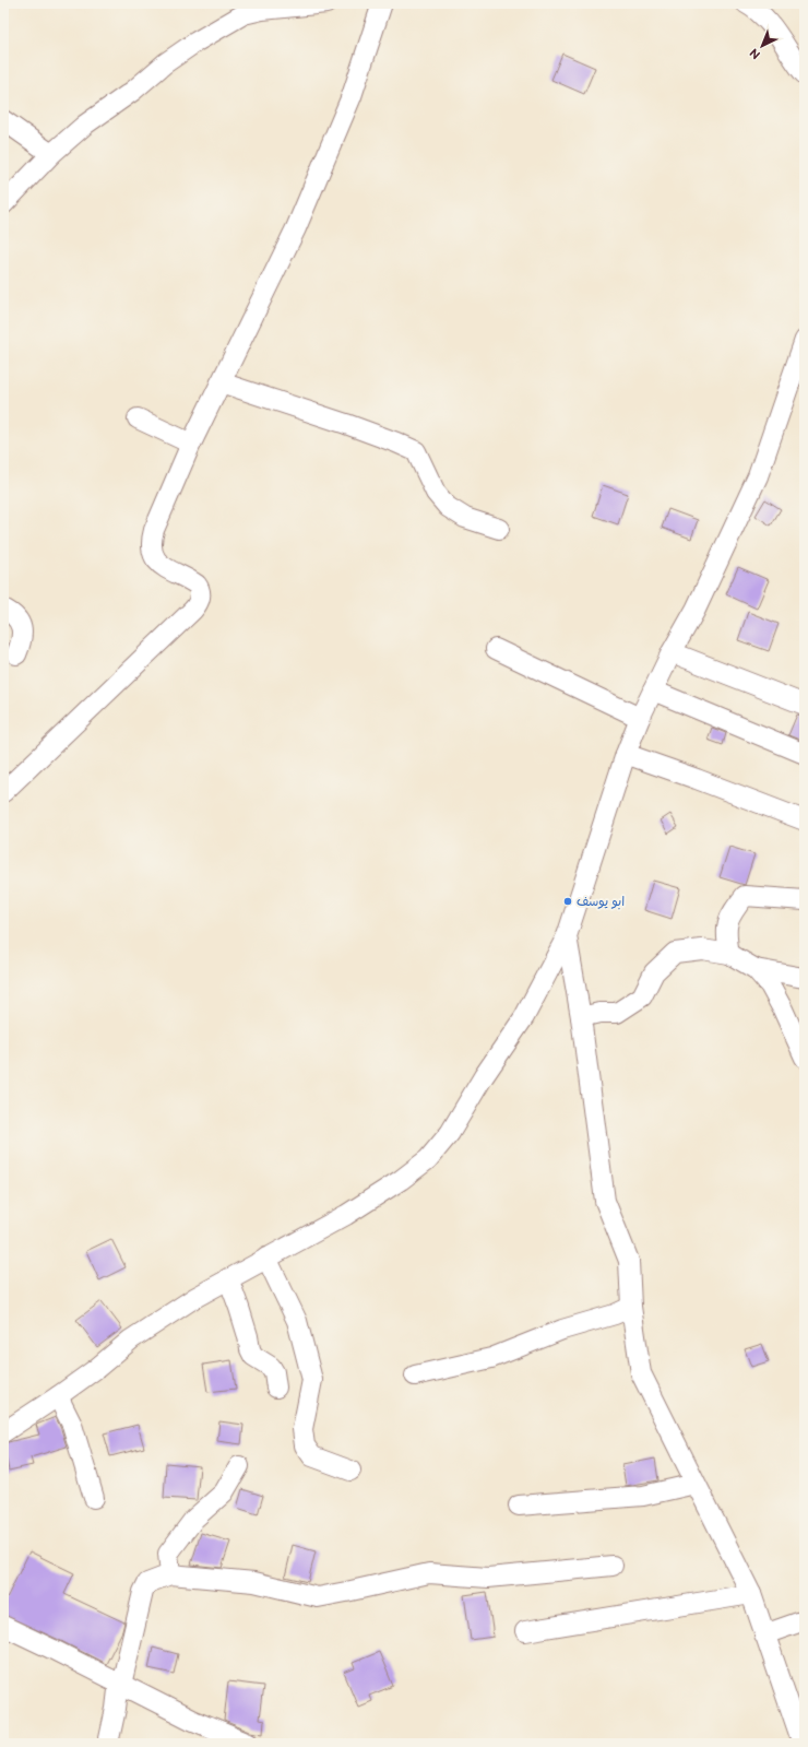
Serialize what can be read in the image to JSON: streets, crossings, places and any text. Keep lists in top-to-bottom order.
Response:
{
  "places": ["ابو يوسف"],
  "north": "bottom left"
}
